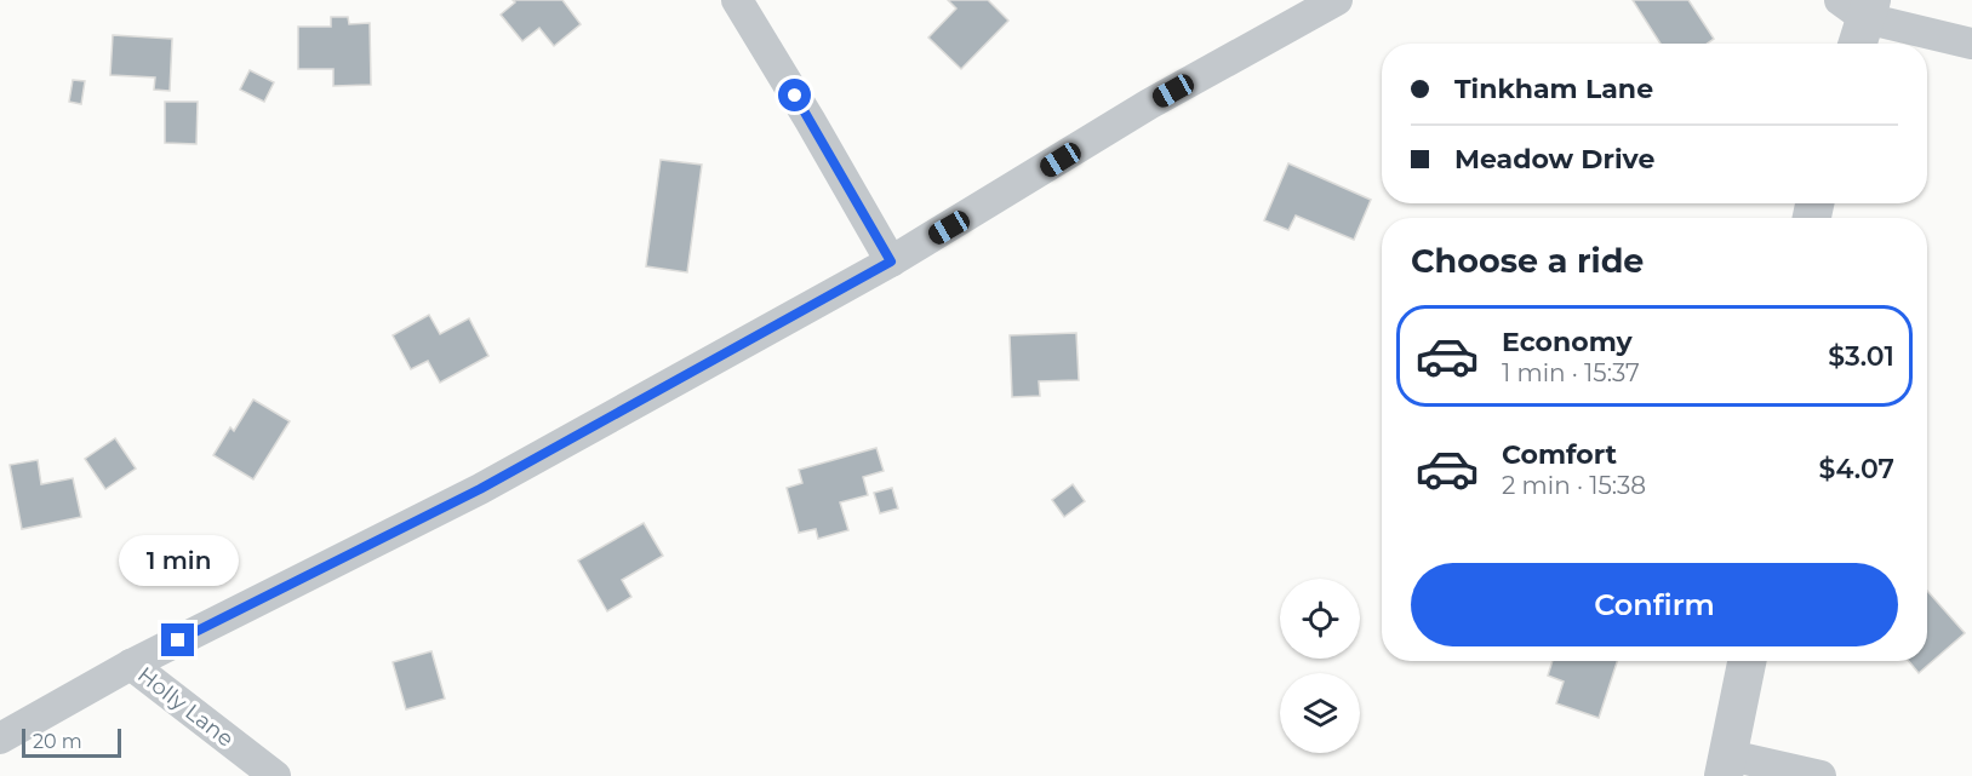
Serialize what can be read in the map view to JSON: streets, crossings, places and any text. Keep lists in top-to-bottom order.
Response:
{
  "streets": {
    "street": ["Holly Lane"]
  },
  "scale_bar": "20 m",
  "page": {
    "banner": ["Tinkham Lane", "Meadow Drive"],
    "heading": "Choose a ride",
    "list": [
      {
        "name": "Economy",
        "note": "1 min · 15:37",
        "value": "$3.01"
      },
      {
        "name": "Comfort",
        "note": "2 min · 15:38",
        "value": "$4.07"
      }
    ],
    "bubble": "1 min",
    "buttons": "Confirm",
    "scale": "20 m"
  }
}
